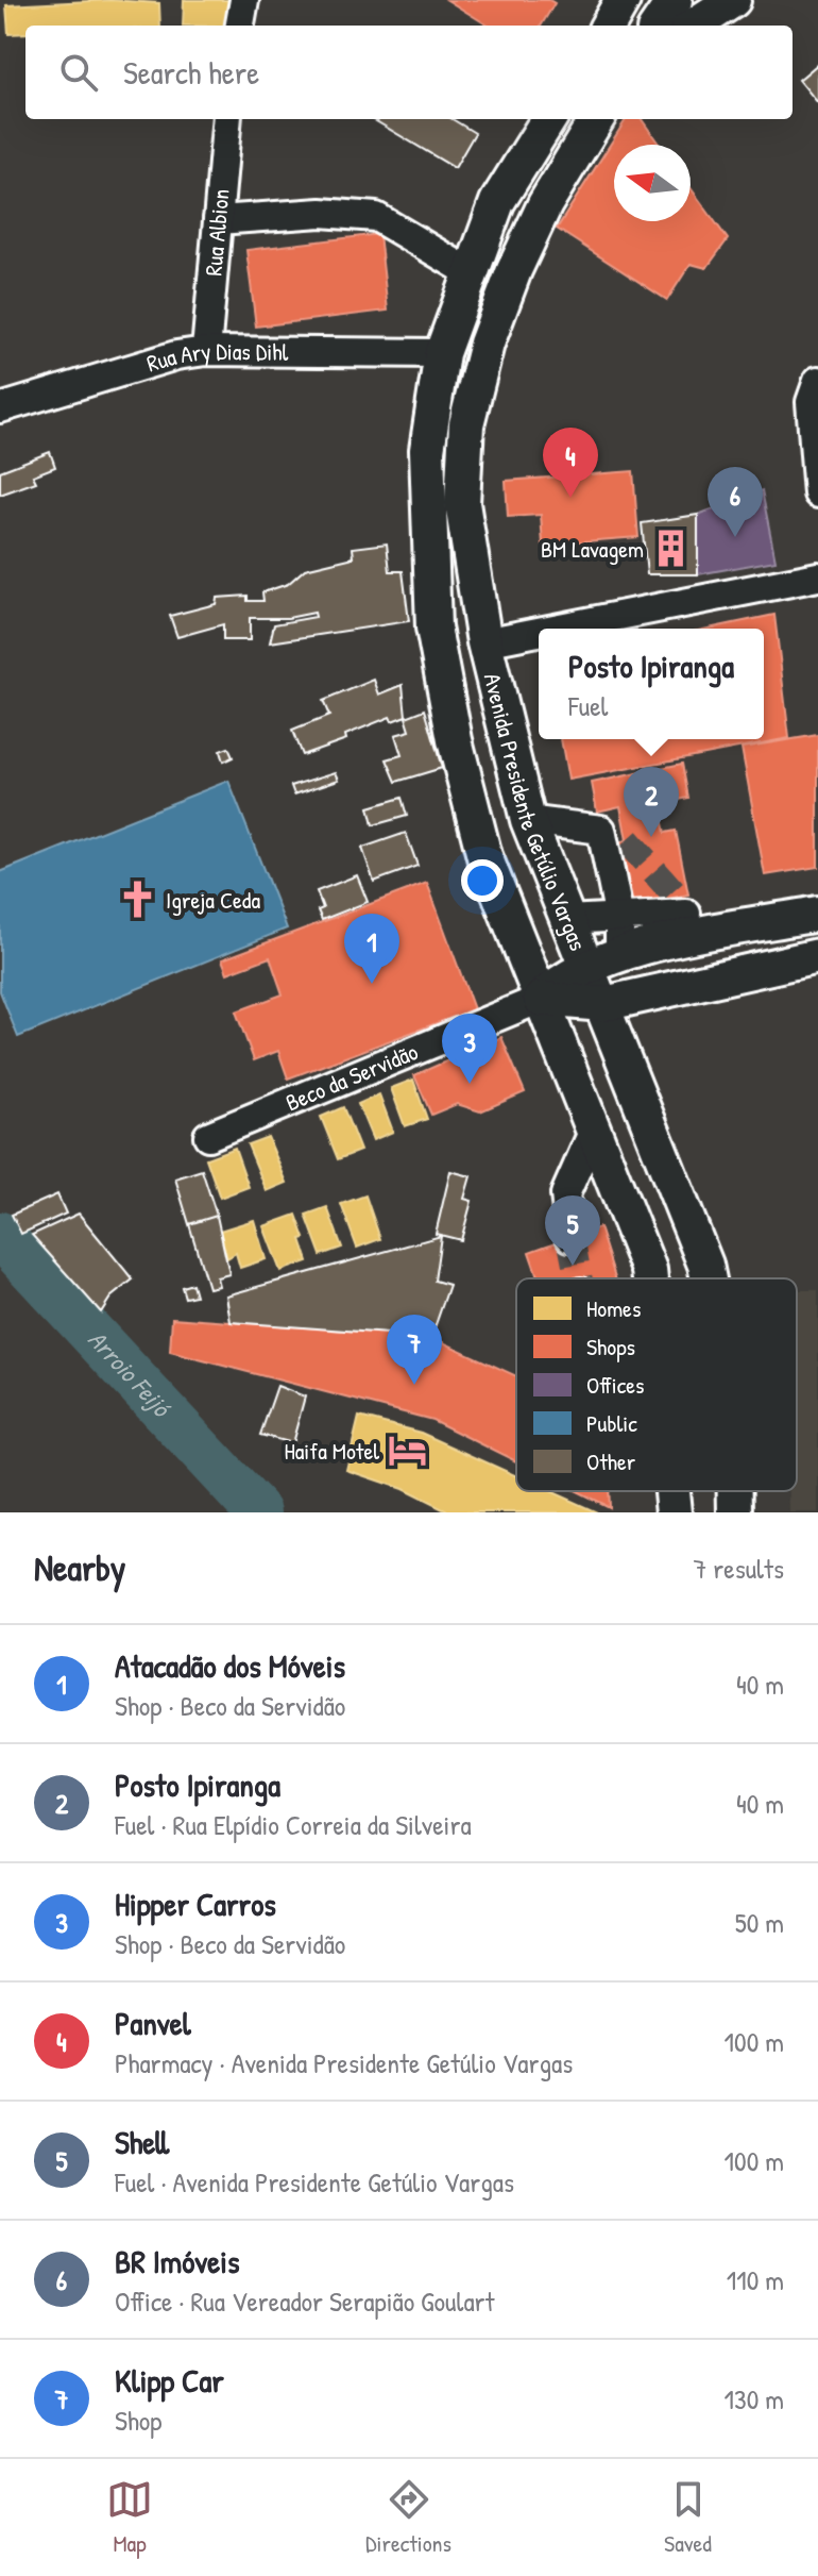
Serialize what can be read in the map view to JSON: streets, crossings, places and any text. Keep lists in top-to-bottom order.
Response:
{
  "streets": {
    "main road": ["Avenida Presidente Getúlio Vargas"],
    "street": ["Rua Albion", "Rua Ary Dias Dihl", "Beco da Servidão"]
  },
  "crossings": [
    ["Rua Albion", "Rua Ary Dias Dihl"]
  ],
  "water": ["Arroio Feijó"],
  "places": {
    "building": ["BM Lavagem"],
    "church": ["Igreja Ceda"],
    "hotel": ["Haifa Motel"]
  },
  "legend": [
    "Homes",
    "Shops",
    "Offices",
    "Public",
    "Other"
  ],
  "north": "left",
  "page": {
    "search": "Search here",
    "pins": [
      "4",
      "6",
      "2",
      "1",
      "3",
      "5",
      "7"
    ],
    "popup": ["Posto Ipiranga", "Fuel"],
    "heading": ["Nearby", "7 results"],
    "list": [
      {
        "mark": "1",
        "name": "Atacadão dos Móveis",
        "note": "Shop · Beco da Servidão",
        "value": "40 m"
      },
      {
        "mark": "2",
        "name": "Posto Ipiranga",
        "note": "Fuel · Rua Elpídio Correia da Silveira",
        "value": "40 m"
      },
      {
        "mark": "3",
        "name": "Hipper Carros",
        "note": "Shop · Beco da Servidão",
        "value": "50 m"
      },
      {
        "mark": "4",
        "name": "Panvel",
        "note": "Pharmacy · Avenida Presidente Getúlio Vargas",
        "value": "100 m"
      },
      {
        "mark": "5",
        "name": "Shell",
        "note": "Fuel · Avenida Presidente Getúlio Vargas",
        "value": "100 m"
      },
      {
        "mark": "6",
        "name": "BR Imóveis",
        "note": "Office · Rua Vereador Serapião Goulart",
        "value": "110 m"
      },
      {
        "mark": "7",
        "name": "Klipp Car",
        "note": "Shop",
        "value": "130 m"
      }
    ],
    "nav": ["Map", "Directions", "Saved"]
  }
}
